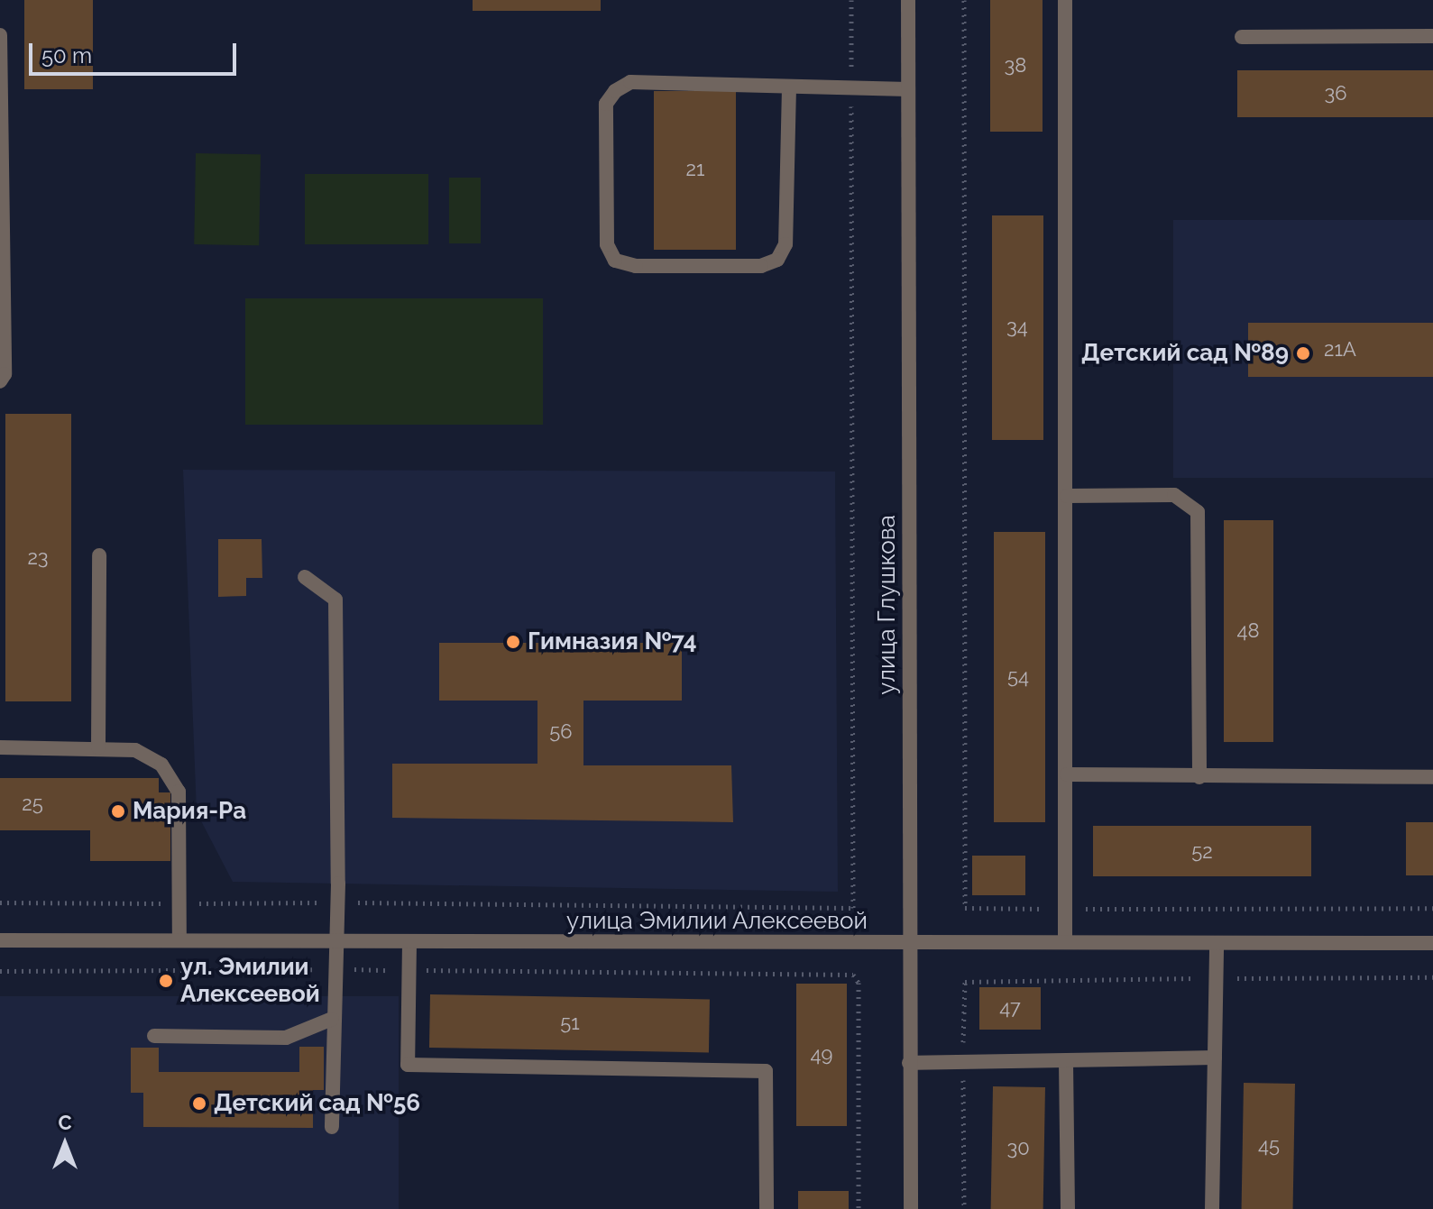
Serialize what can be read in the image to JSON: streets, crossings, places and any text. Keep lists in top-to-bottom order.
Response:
{
  "streets": {
    "street": ["улица Глушкова", "улица Эмилии Алексеевой"]
  },
  "crossings": [
    ["улица Глушкова", "улица Эмилии Алексеевой"]
  ],
  "places": [
    "Детский сад №89",
    "Гимназия №74",
    "Мария-Ра",
    "ул. Эмилии Алексеевой",
    "Детский сад №56"
  ],
  "house_numbers": [
    "38",
    "36",
    "21",
    "34",
    "21А",
    "23",
    "48",
    "54",
    "56",
    "25",
    "52",
    "47",
    "51",
    "49",
    "45",
    "30"
  ],
  "scale_bar": "50 m",
  "north": "top"
}
